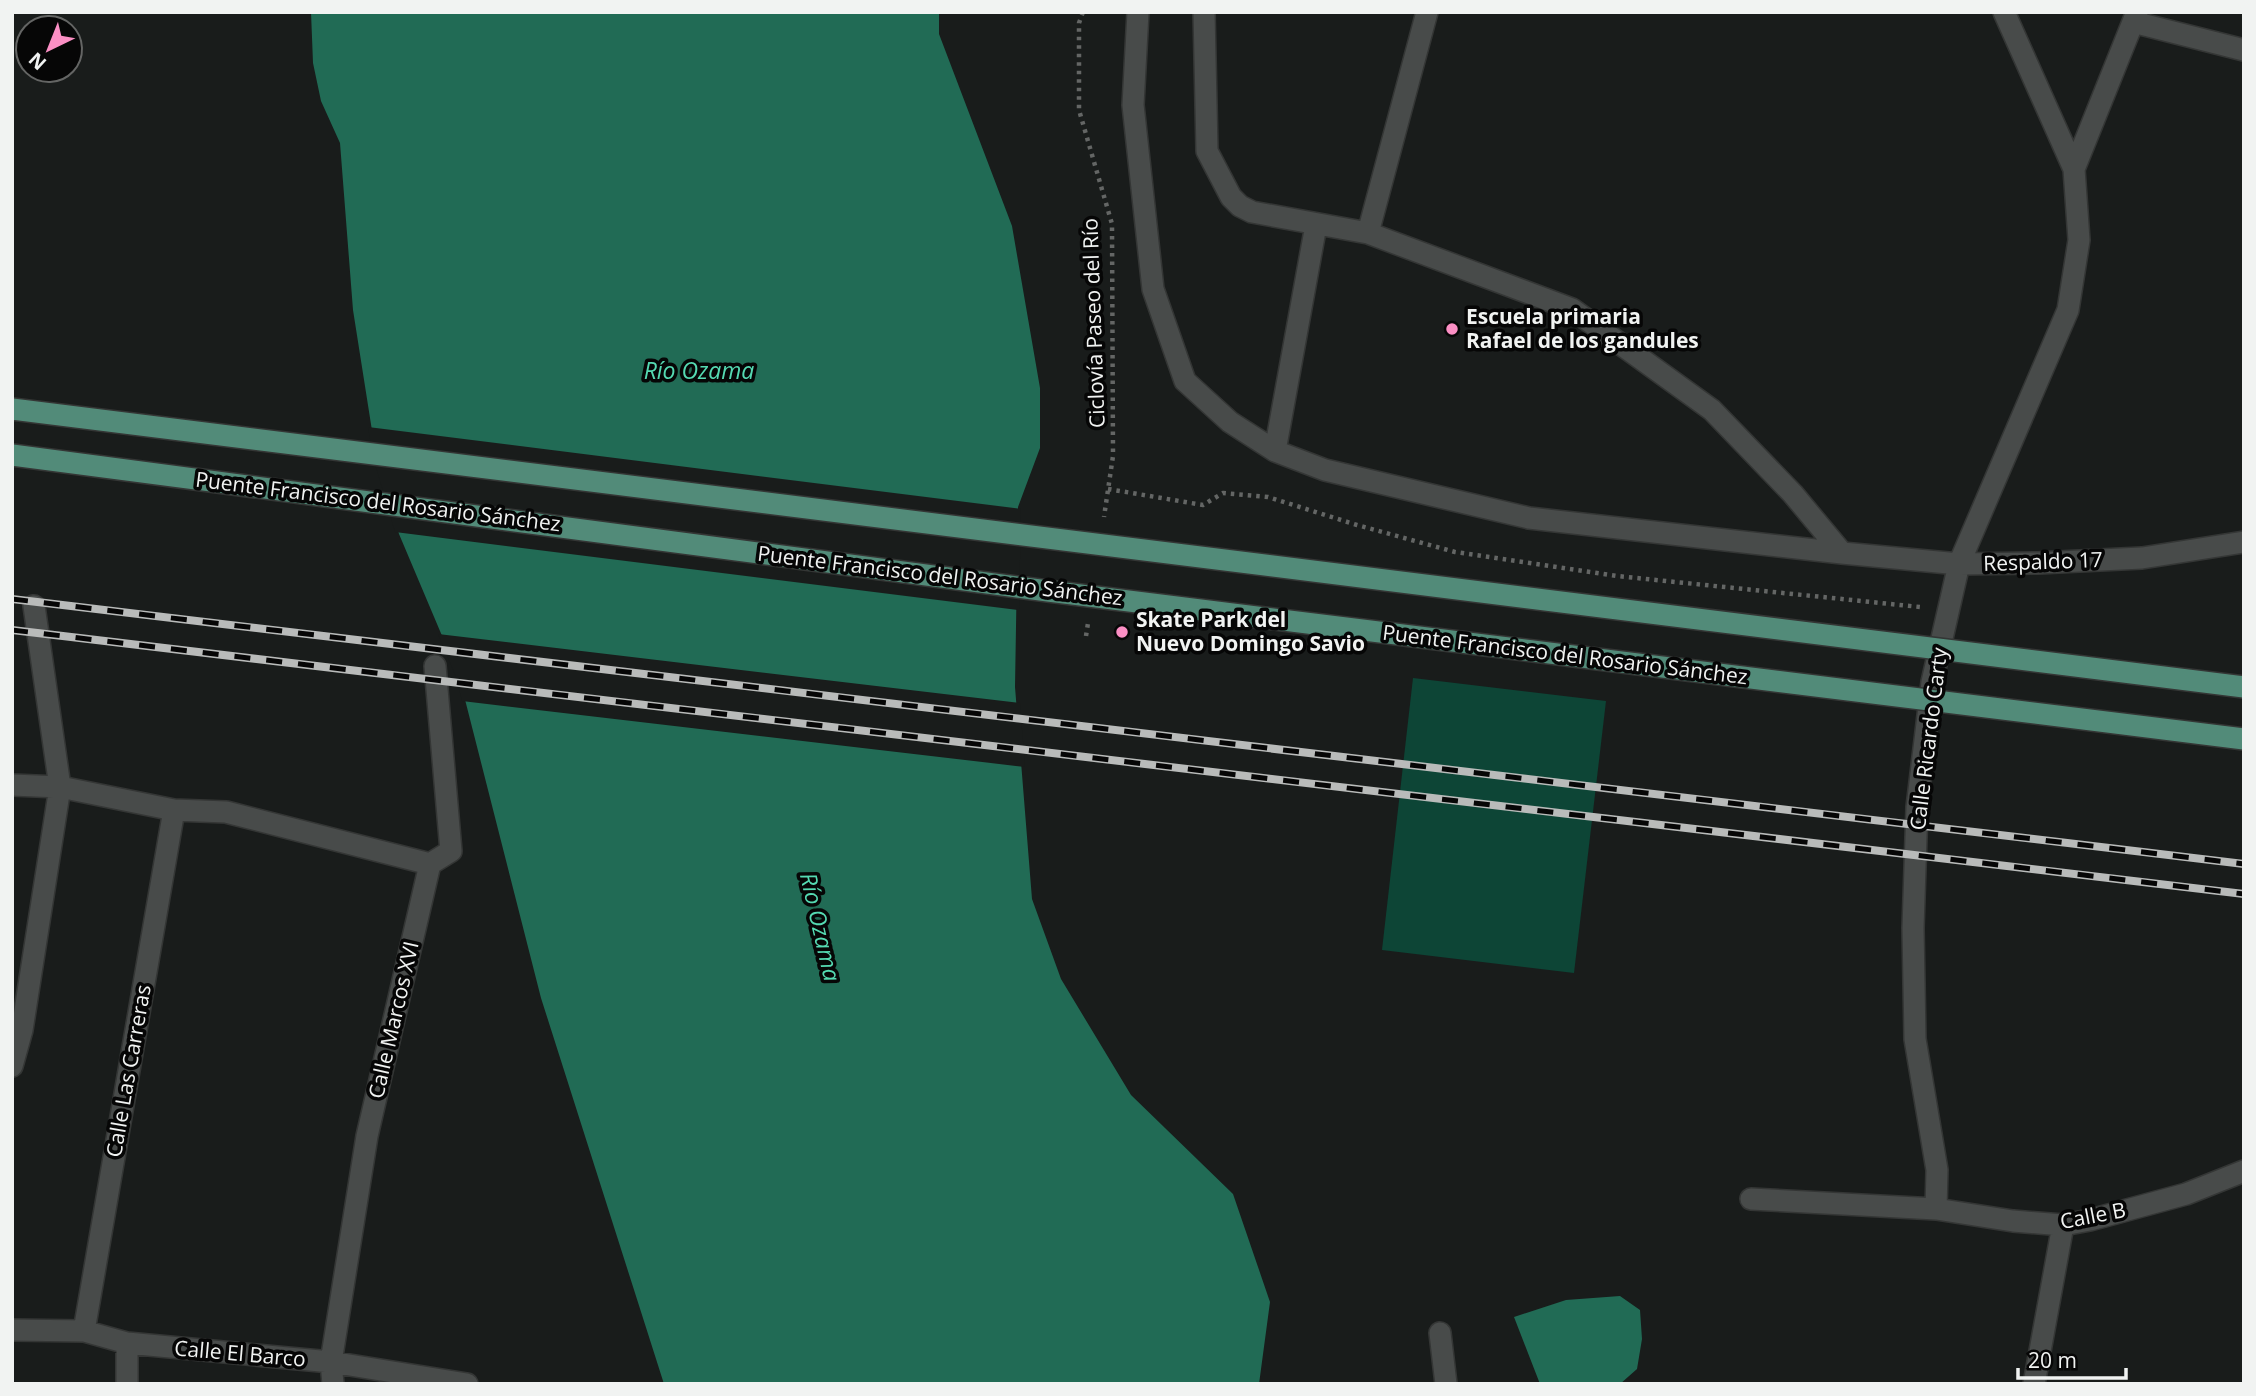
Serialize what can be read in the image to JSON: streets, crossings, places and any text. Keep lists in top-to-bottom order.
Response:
{
  "streets": {
    "main road": ["Puente Francisco del Rosario Sánchez"],
    "street": [
      "Respaldo 17",
      "Calle Ricardo Carty",
      "Calle Marcos XVI",
      "Calle Las Carreras",
      "Calle B",
      "Calle El Barco"
    ],
    "path": ["Ciclovía Paseo del Río"]
  },
  "crossings": [
    ["Respaldo 17", "Calle Ricardo Carty"],
    ["Calle Ricardo Carty", "Calle B"],
    ["Calle Marcos XVI", "Calle El Barco"],
    ["Calle Las Carreras", "Calle El Barco"]
  ],
  "water": ["Río Ozama"],
  "places": ["Escuela primaria Rafael de los gandules", "Skate Park del Nuevo Domingo Savio"],
  "scale_bar": "20 m",
  "north": "bottom left"
}
